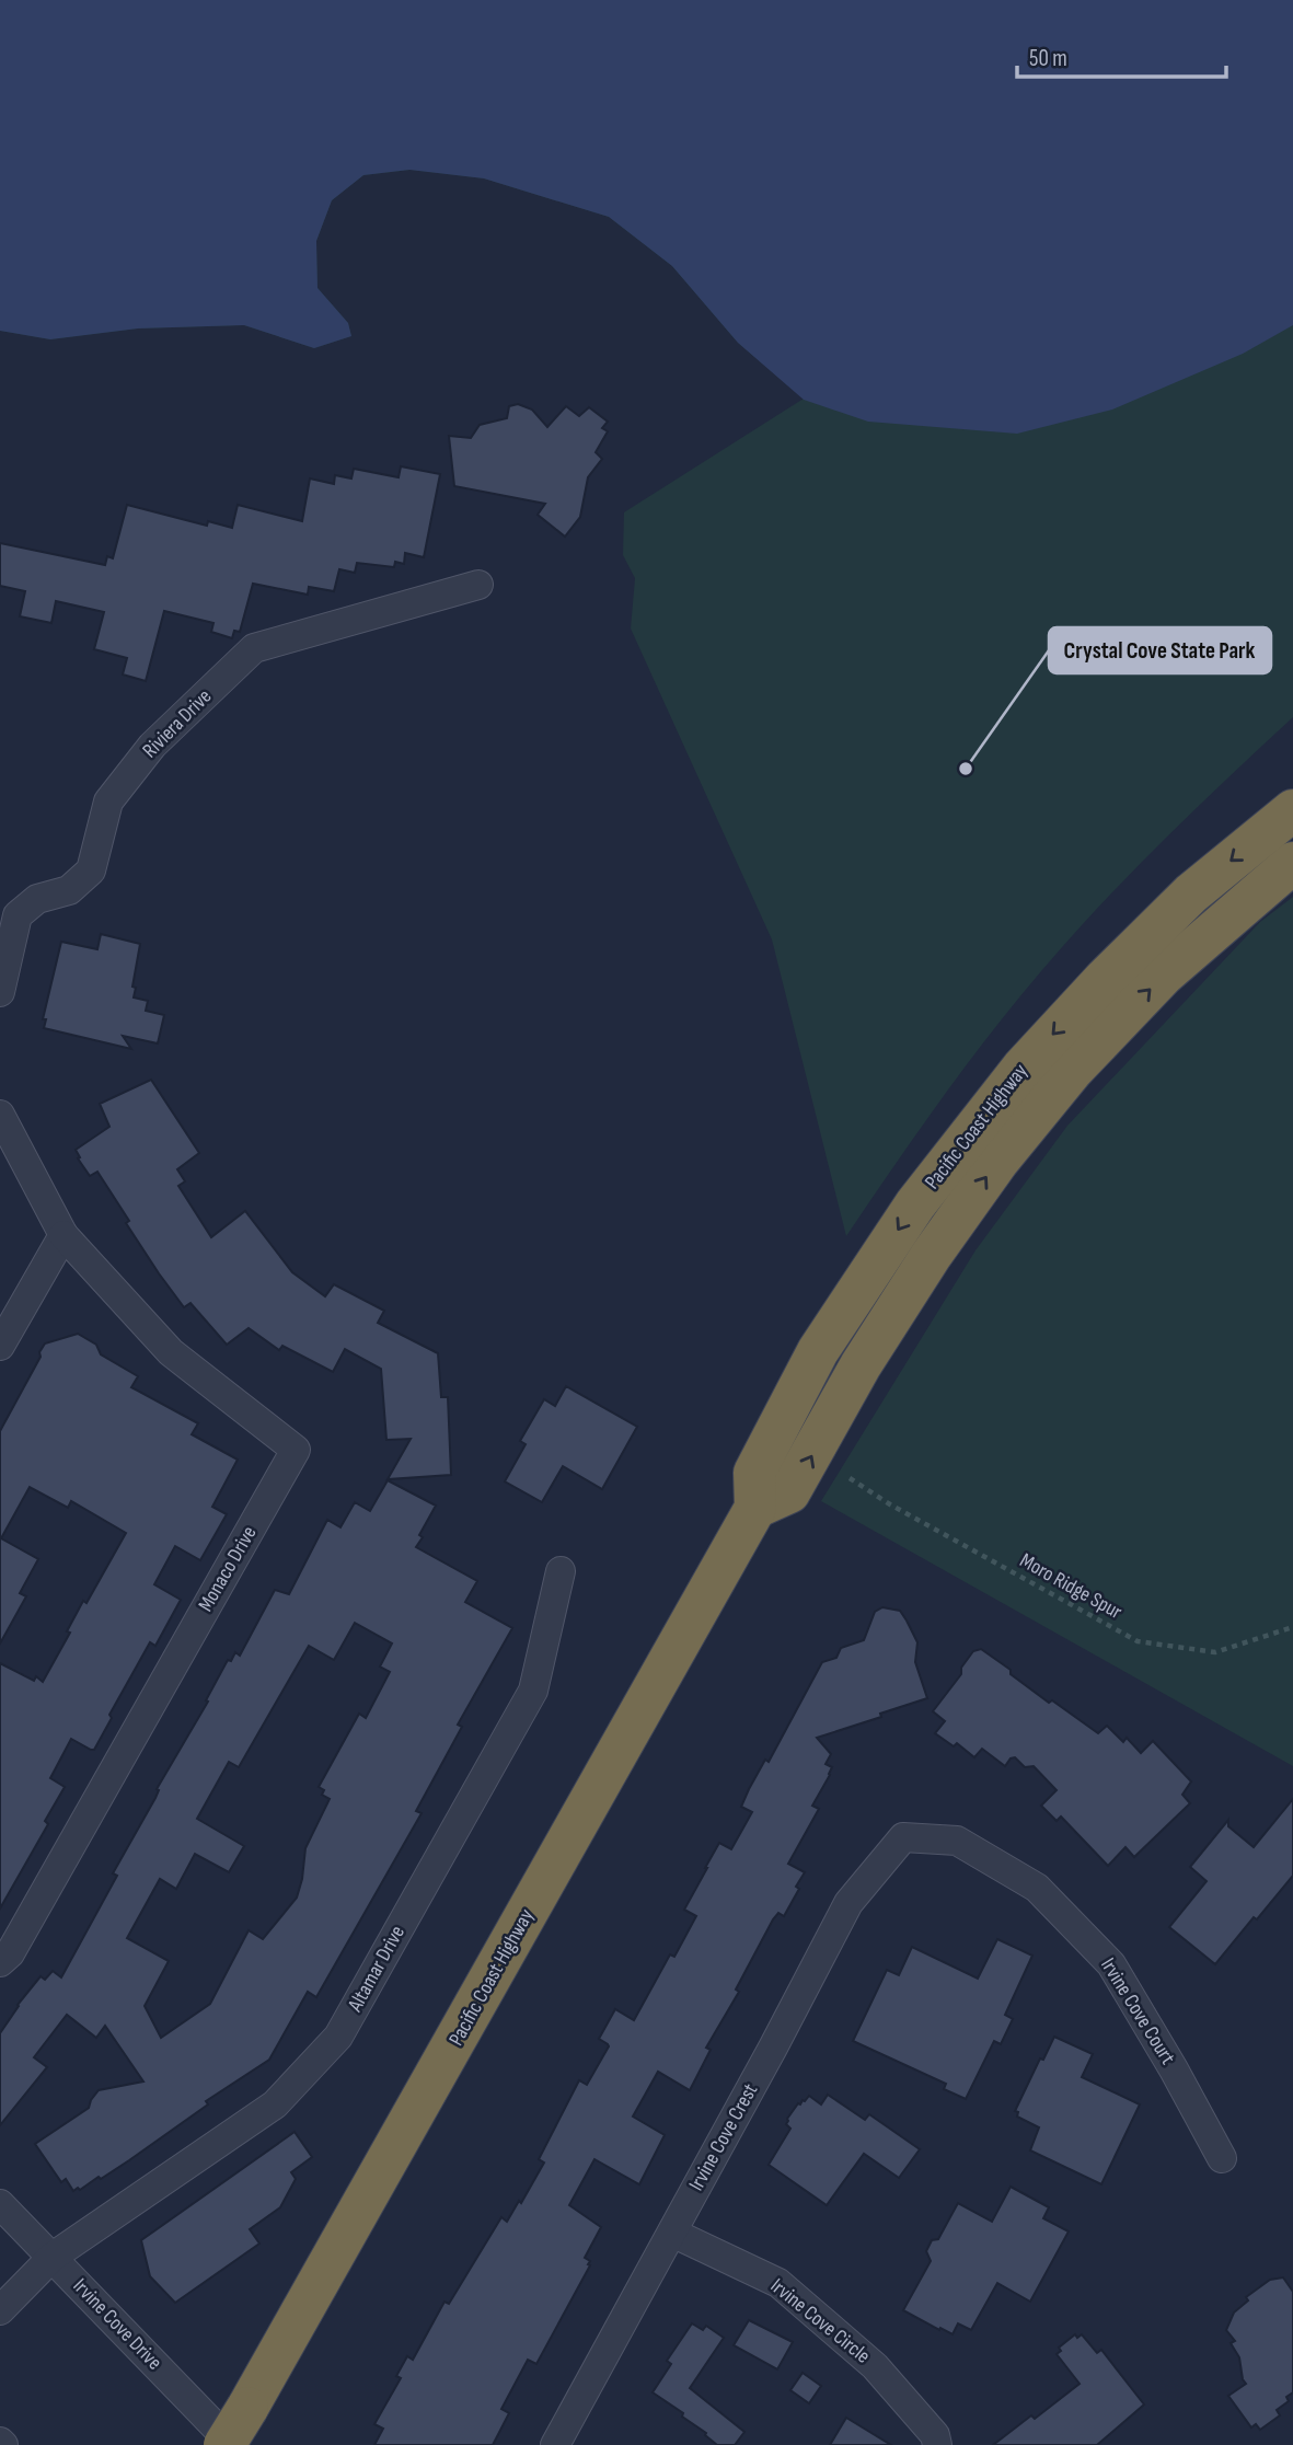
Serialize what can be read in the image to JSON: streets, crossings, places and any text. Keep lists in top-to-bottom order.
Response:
{
  "streets": {
    "highway": ["Pacific Coast Highway"],
    "street": [
      "Riviera Drive",
      "Monaco Drive",
      "Altamar Drive",
      "Irvine Cove Court",
      "Irvine Cove Crest",
      "Irvine Cove Circle",
      "Irvine Cove Drive"
    ],
    "path": ["Moro Ridge Spur"]
  },
  "crossings": [
    ["Pacific Coast Highway", "Irvine Cove Drive"],
    ["Altamar Drive", "Irvine Cove Drive"],
    ["Irvine Cove Court", "Irvine Cove Crest"],
    ["Irvine Cove Crest", "Irvine Cove Circle"]
  ],
  "places": ["Crystal Cove State Park"],
  "scale_bar": "50 m"
}
